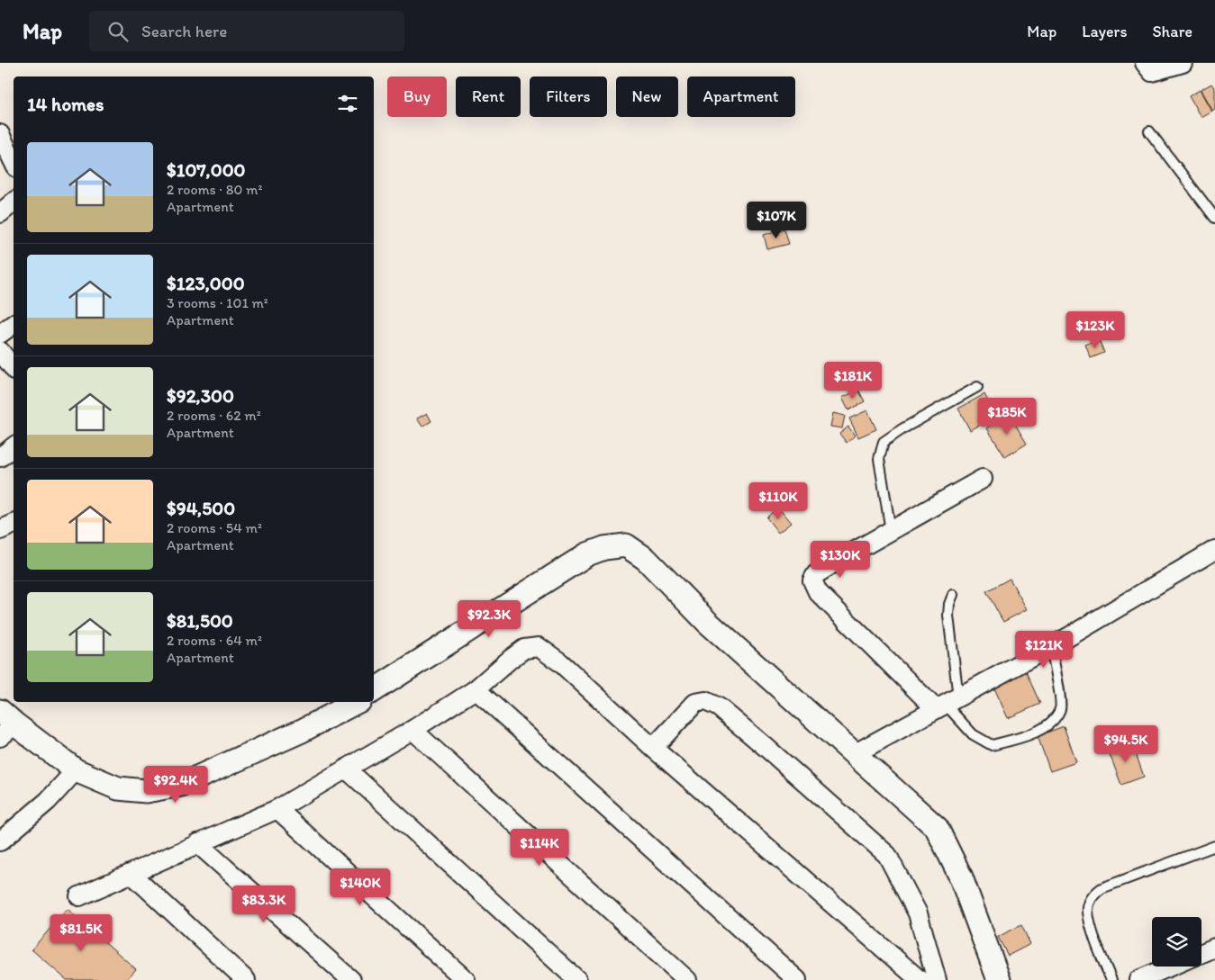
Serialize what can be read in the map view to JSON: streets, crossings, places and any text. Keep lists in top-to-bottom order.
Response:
{
  "page": {
    "header": "Map",
    "search": "Search here",
    "nav": ["Map", "Layers", "Share"],
    "chip": [
      "Buy",
      "Rent",
      "Filters",
      "New",
      "Apartment"
    ],
    "heading": "14 homes",
    "list": [
      {
        "name": "$107,000",
        "note": "2 rooms · 80 m² · Apartment"
      },
      {
        "name": "$123,000",
        "note": "3 rooms · 101 m² · Apartment"
      },
      {
        "name": "$92,300",
        "note": "2 rooms · 62 m² · Apartment"
      },
      {
        "name": "$94,500",
        "note": "2 rooms · 54 m² · Apartment"
      },
      {
        "name": "$81,500",
        "note": "2 rooms · 64 m² · Apartment"
      }
    ],
    "price": [
      "$107K",
      "$123K",
      "$181K",
      "$185K",
      "$110K",
      "$130K",
      "$92.3K",
      "$121K",
      "$94.5K",
      "$92.4K",
      "$114K",
      "$140K",
      "$83.3K",
      "$81.5K"
    ]
  }
}
